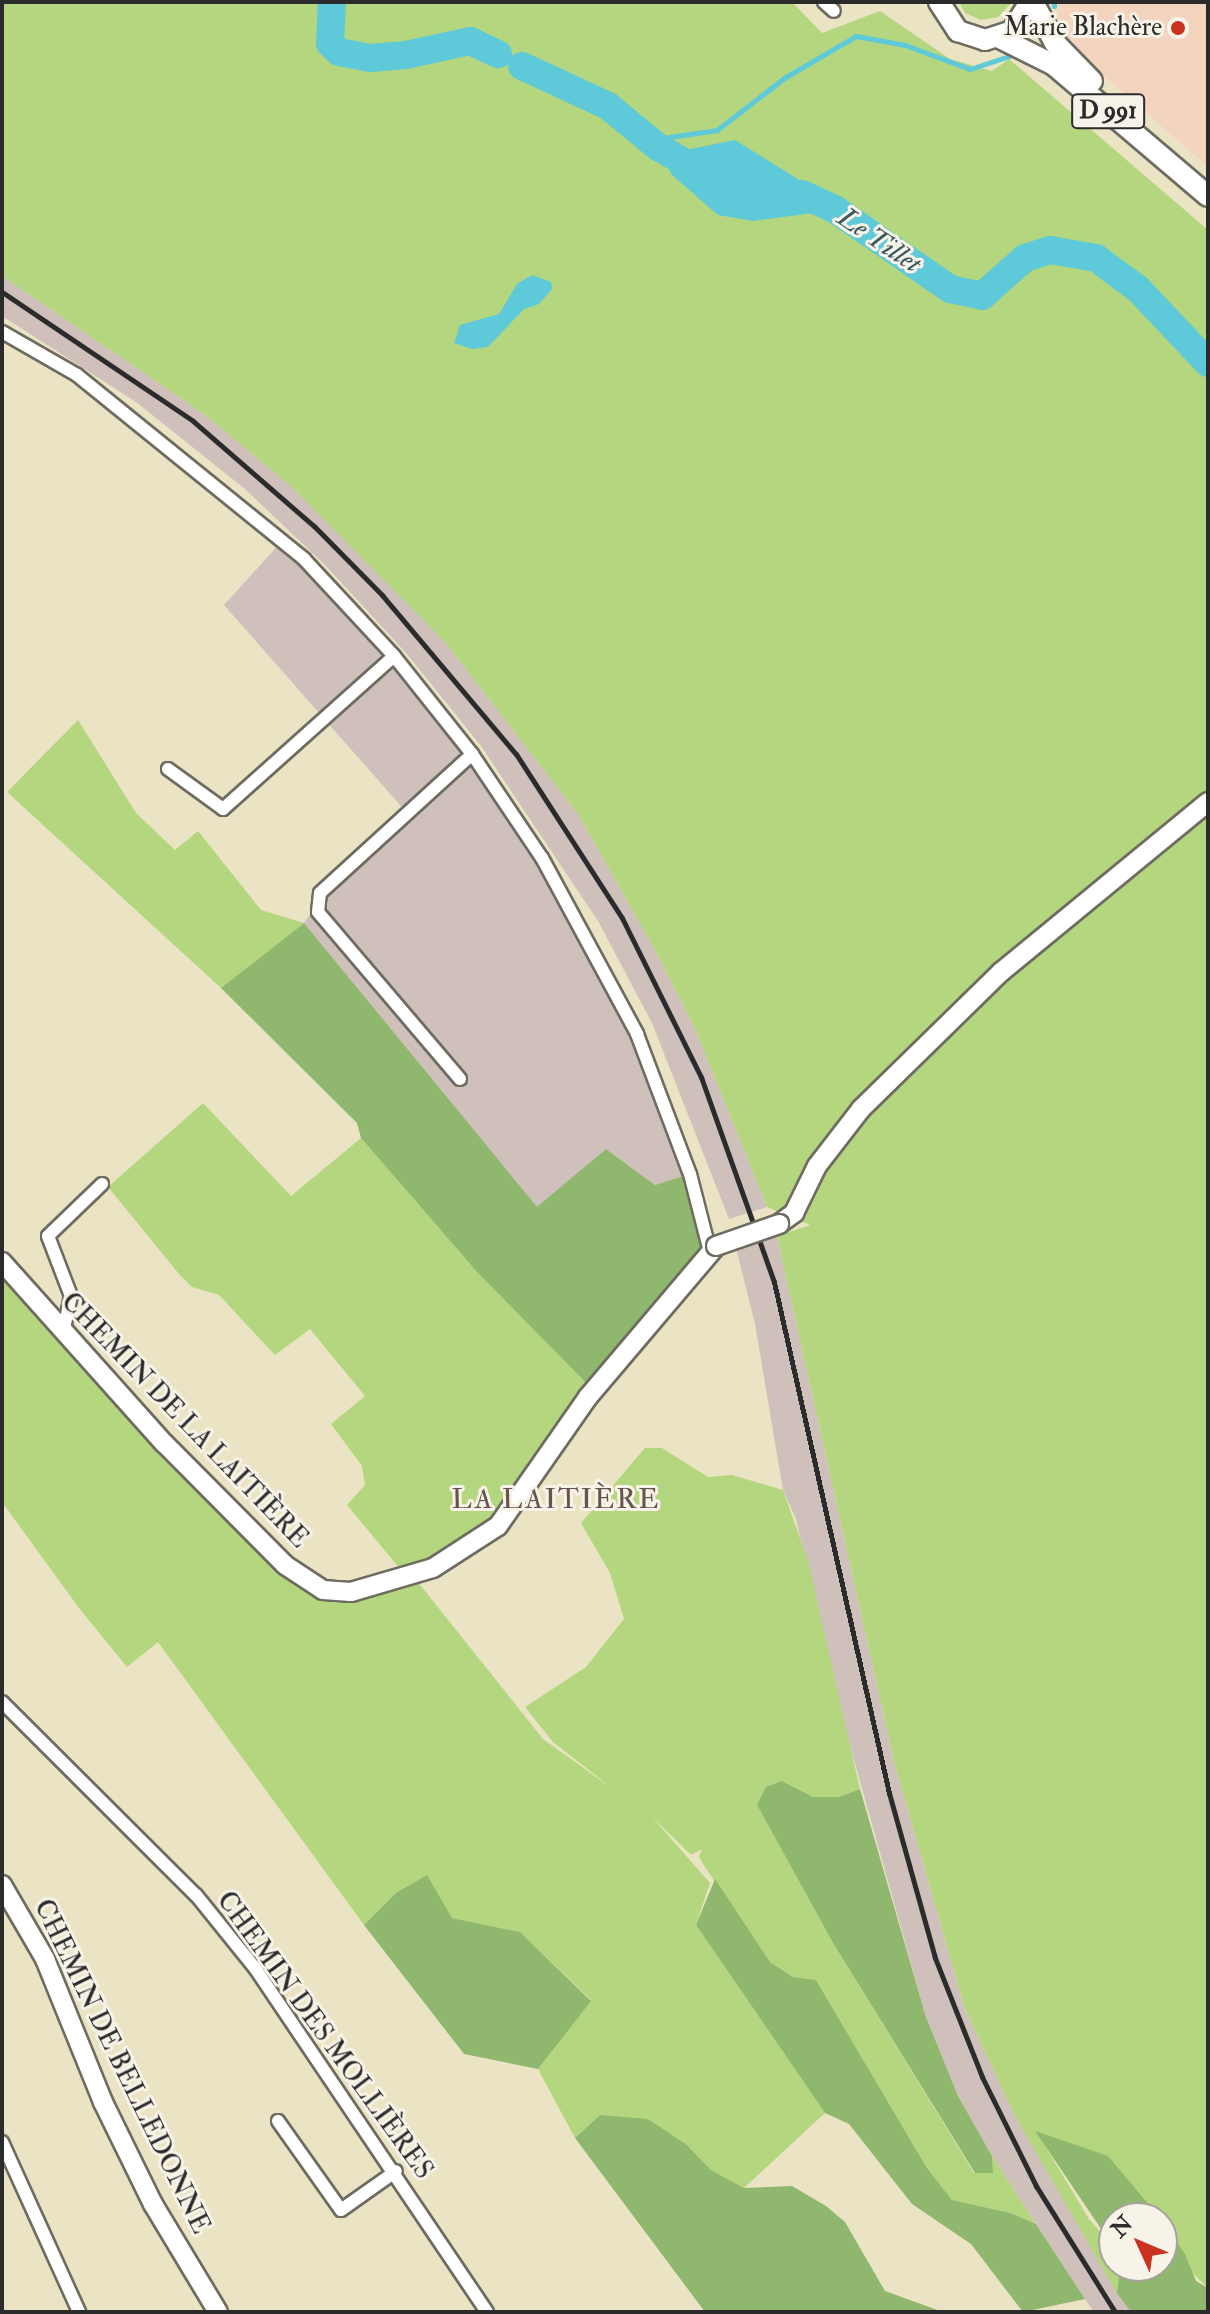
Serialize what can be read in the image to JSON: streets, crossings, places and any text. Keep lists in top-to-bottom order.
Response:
{
  "streets": {
    "main road": ["D 991", "CHEMIN DE LA LAITIÈRE", "CHEMIN DE BELLEDONNE"],
    "street": ["CHEMIN DES MOLLIÈRES"]
  },
  "districts": ["LA LAITIÈRE"],
  "water": ["Le Tillet"],
  "places": ["Marie Blachère"],
  "north": "top left"
}
